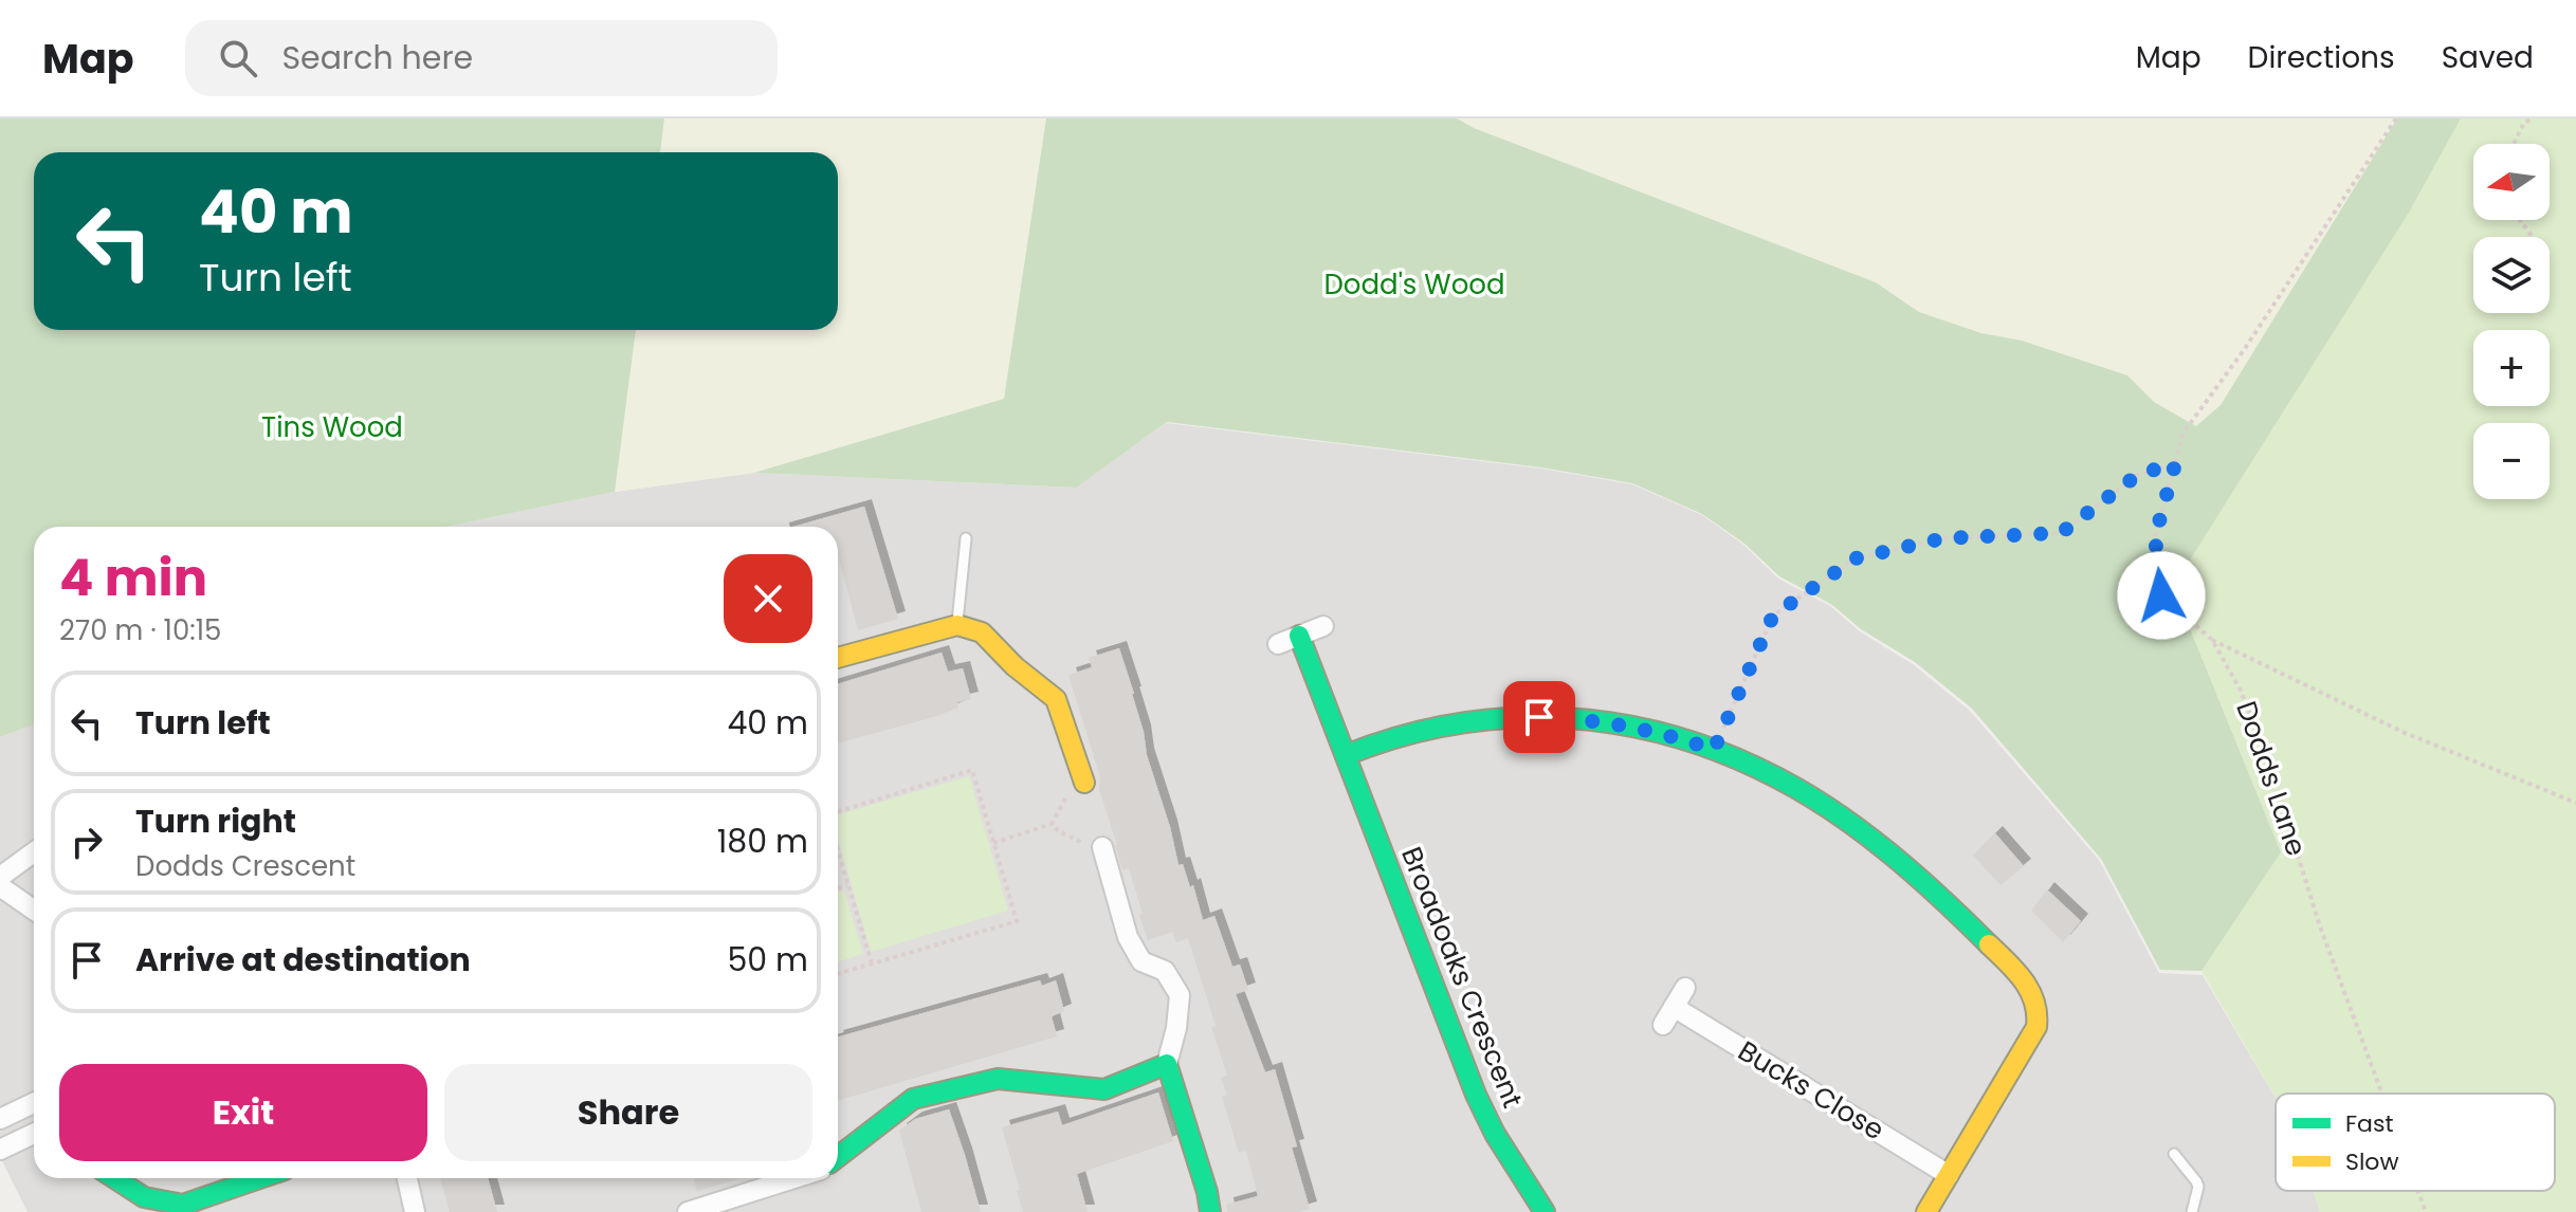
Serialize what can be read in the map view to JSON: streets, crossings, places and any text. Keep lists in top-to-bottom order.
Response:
{
  "streets": {
    "street": ["Broadoaks Crescent", "Bucks Close"],
    "path": ["Dodds Lane"]
  },
  "parks": ["Dodd's Wood", "Tins Wood"],
  "legend": ["Fast", "Slow"],
  "north": "left",
  "page": {
    "header": "Map",
    "search": "Search here",
    "nav": ["Map", "Directions", "Saved"],
    "map_buttons": ["+", "−"],
    "turn": ["40 m", "Turn left"],
    "heading": ["4 min", "270 m · 10:15"],
    "list": [
      {
        "name": "Turn left",
        "value": "40 m"
      },
      {
        "name": "Turn right",
        "note": "Dodds Crescent",
        "value": "180 m"
      },
      {
        "name": "Arrive at destination",
        "value": "50 m"
      }
    ],
    "buttons": ["Exit", "Share"]
  }
}
